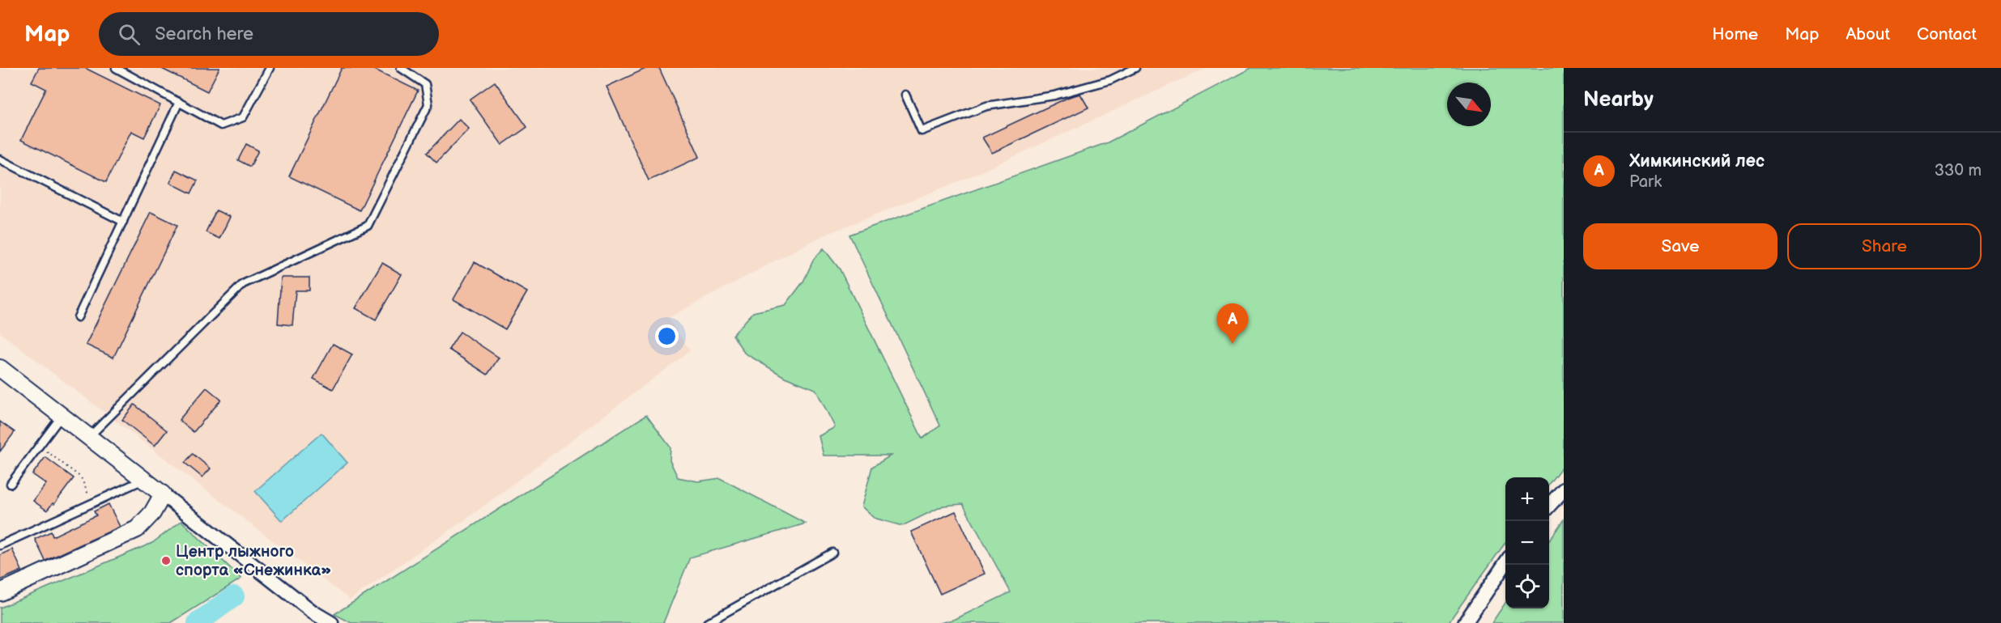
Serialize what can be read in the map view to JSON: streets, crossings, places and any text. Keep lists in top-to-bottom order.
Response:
{
  "places": ["Центр лыжного спорта «Снежинка»"],
  "north": "bottom right",
  "page": {
    "header": "Map",
    "search": "Search here",
    "nav": [
      "Home",
      "Map",
      "About",
      "Contact"
    ],
    "heading": "Nearby",
    "list": [
      {
        "mark": "A",
        "name": "Химкинский лес",
        "note": "Park",
        "value": "330 m"
      }
    ],
    "buttons": ["Save", "Share"],
    "pins": "A",
    "map_buttons": ["+", "−"]
  }
}
